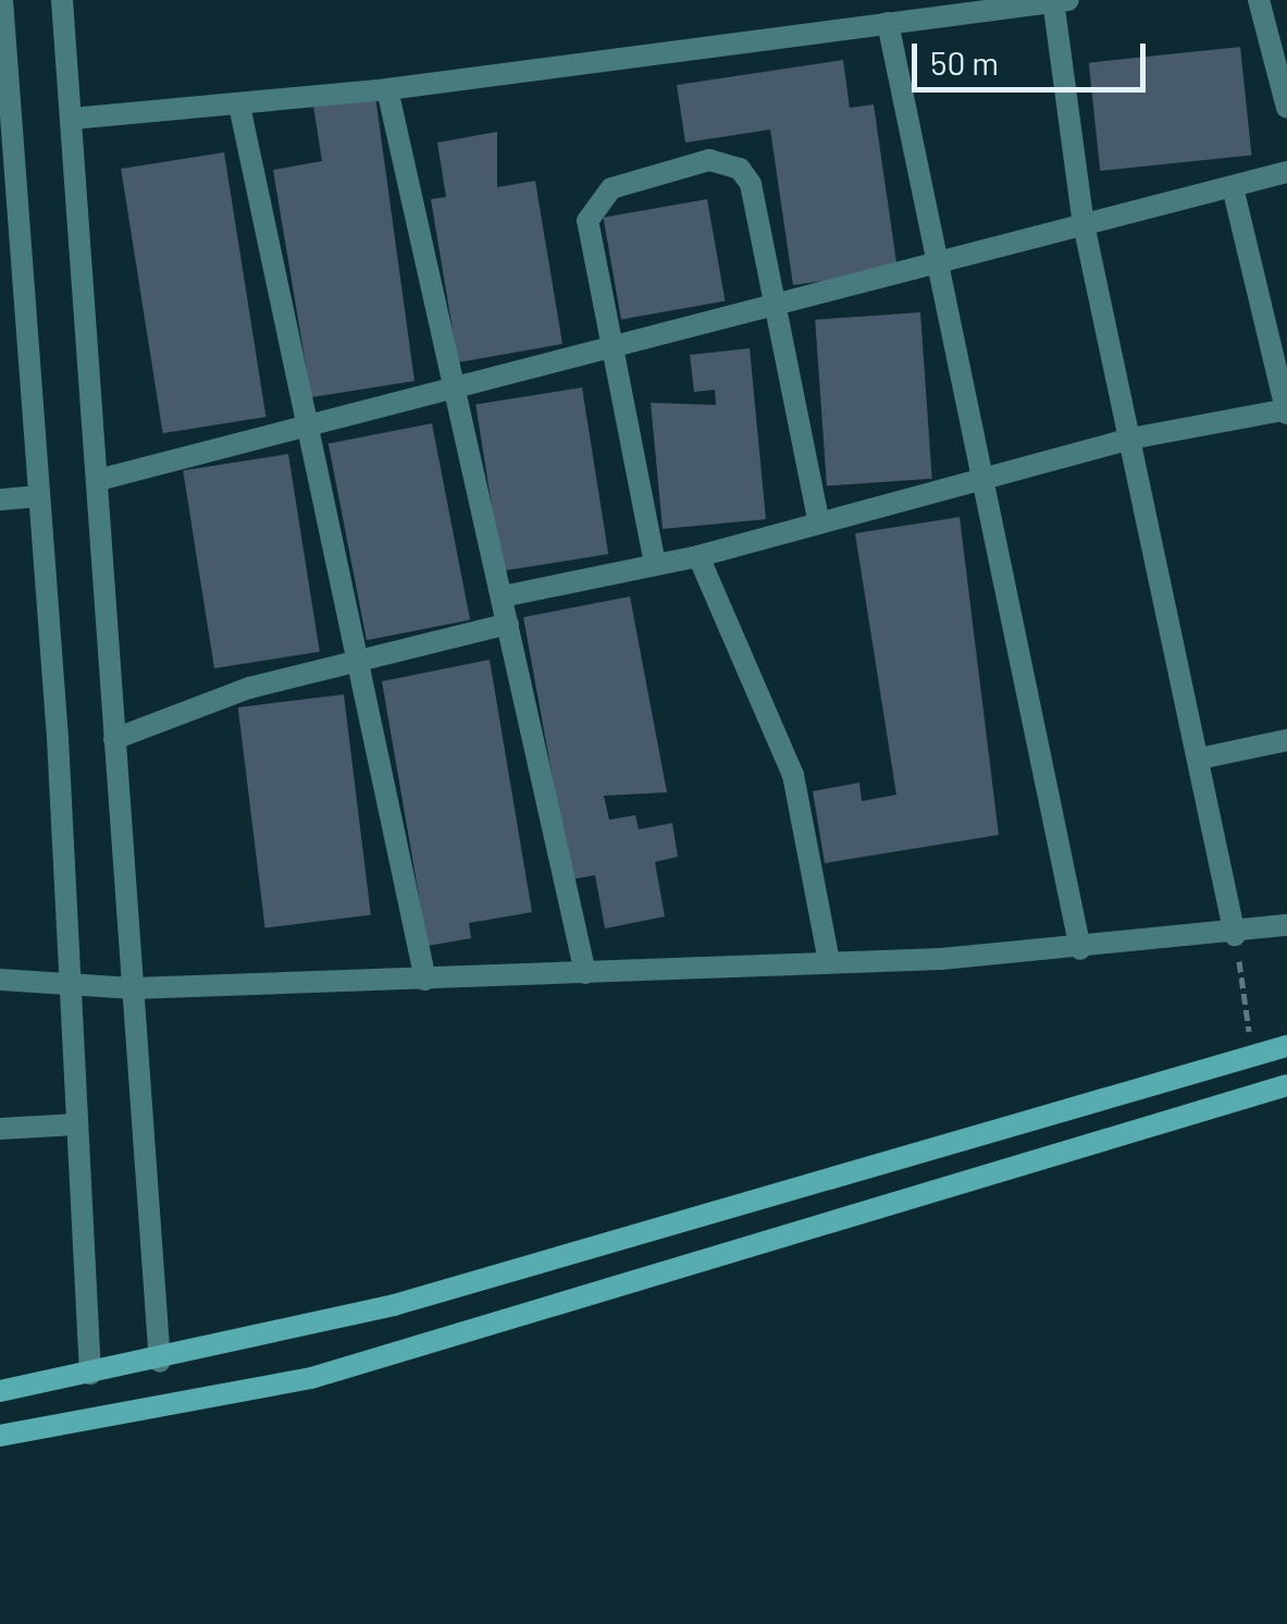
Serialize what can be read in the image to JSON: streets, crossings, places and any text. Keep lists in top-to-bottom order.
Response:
{
  "scale_bar": "50 m"
}
